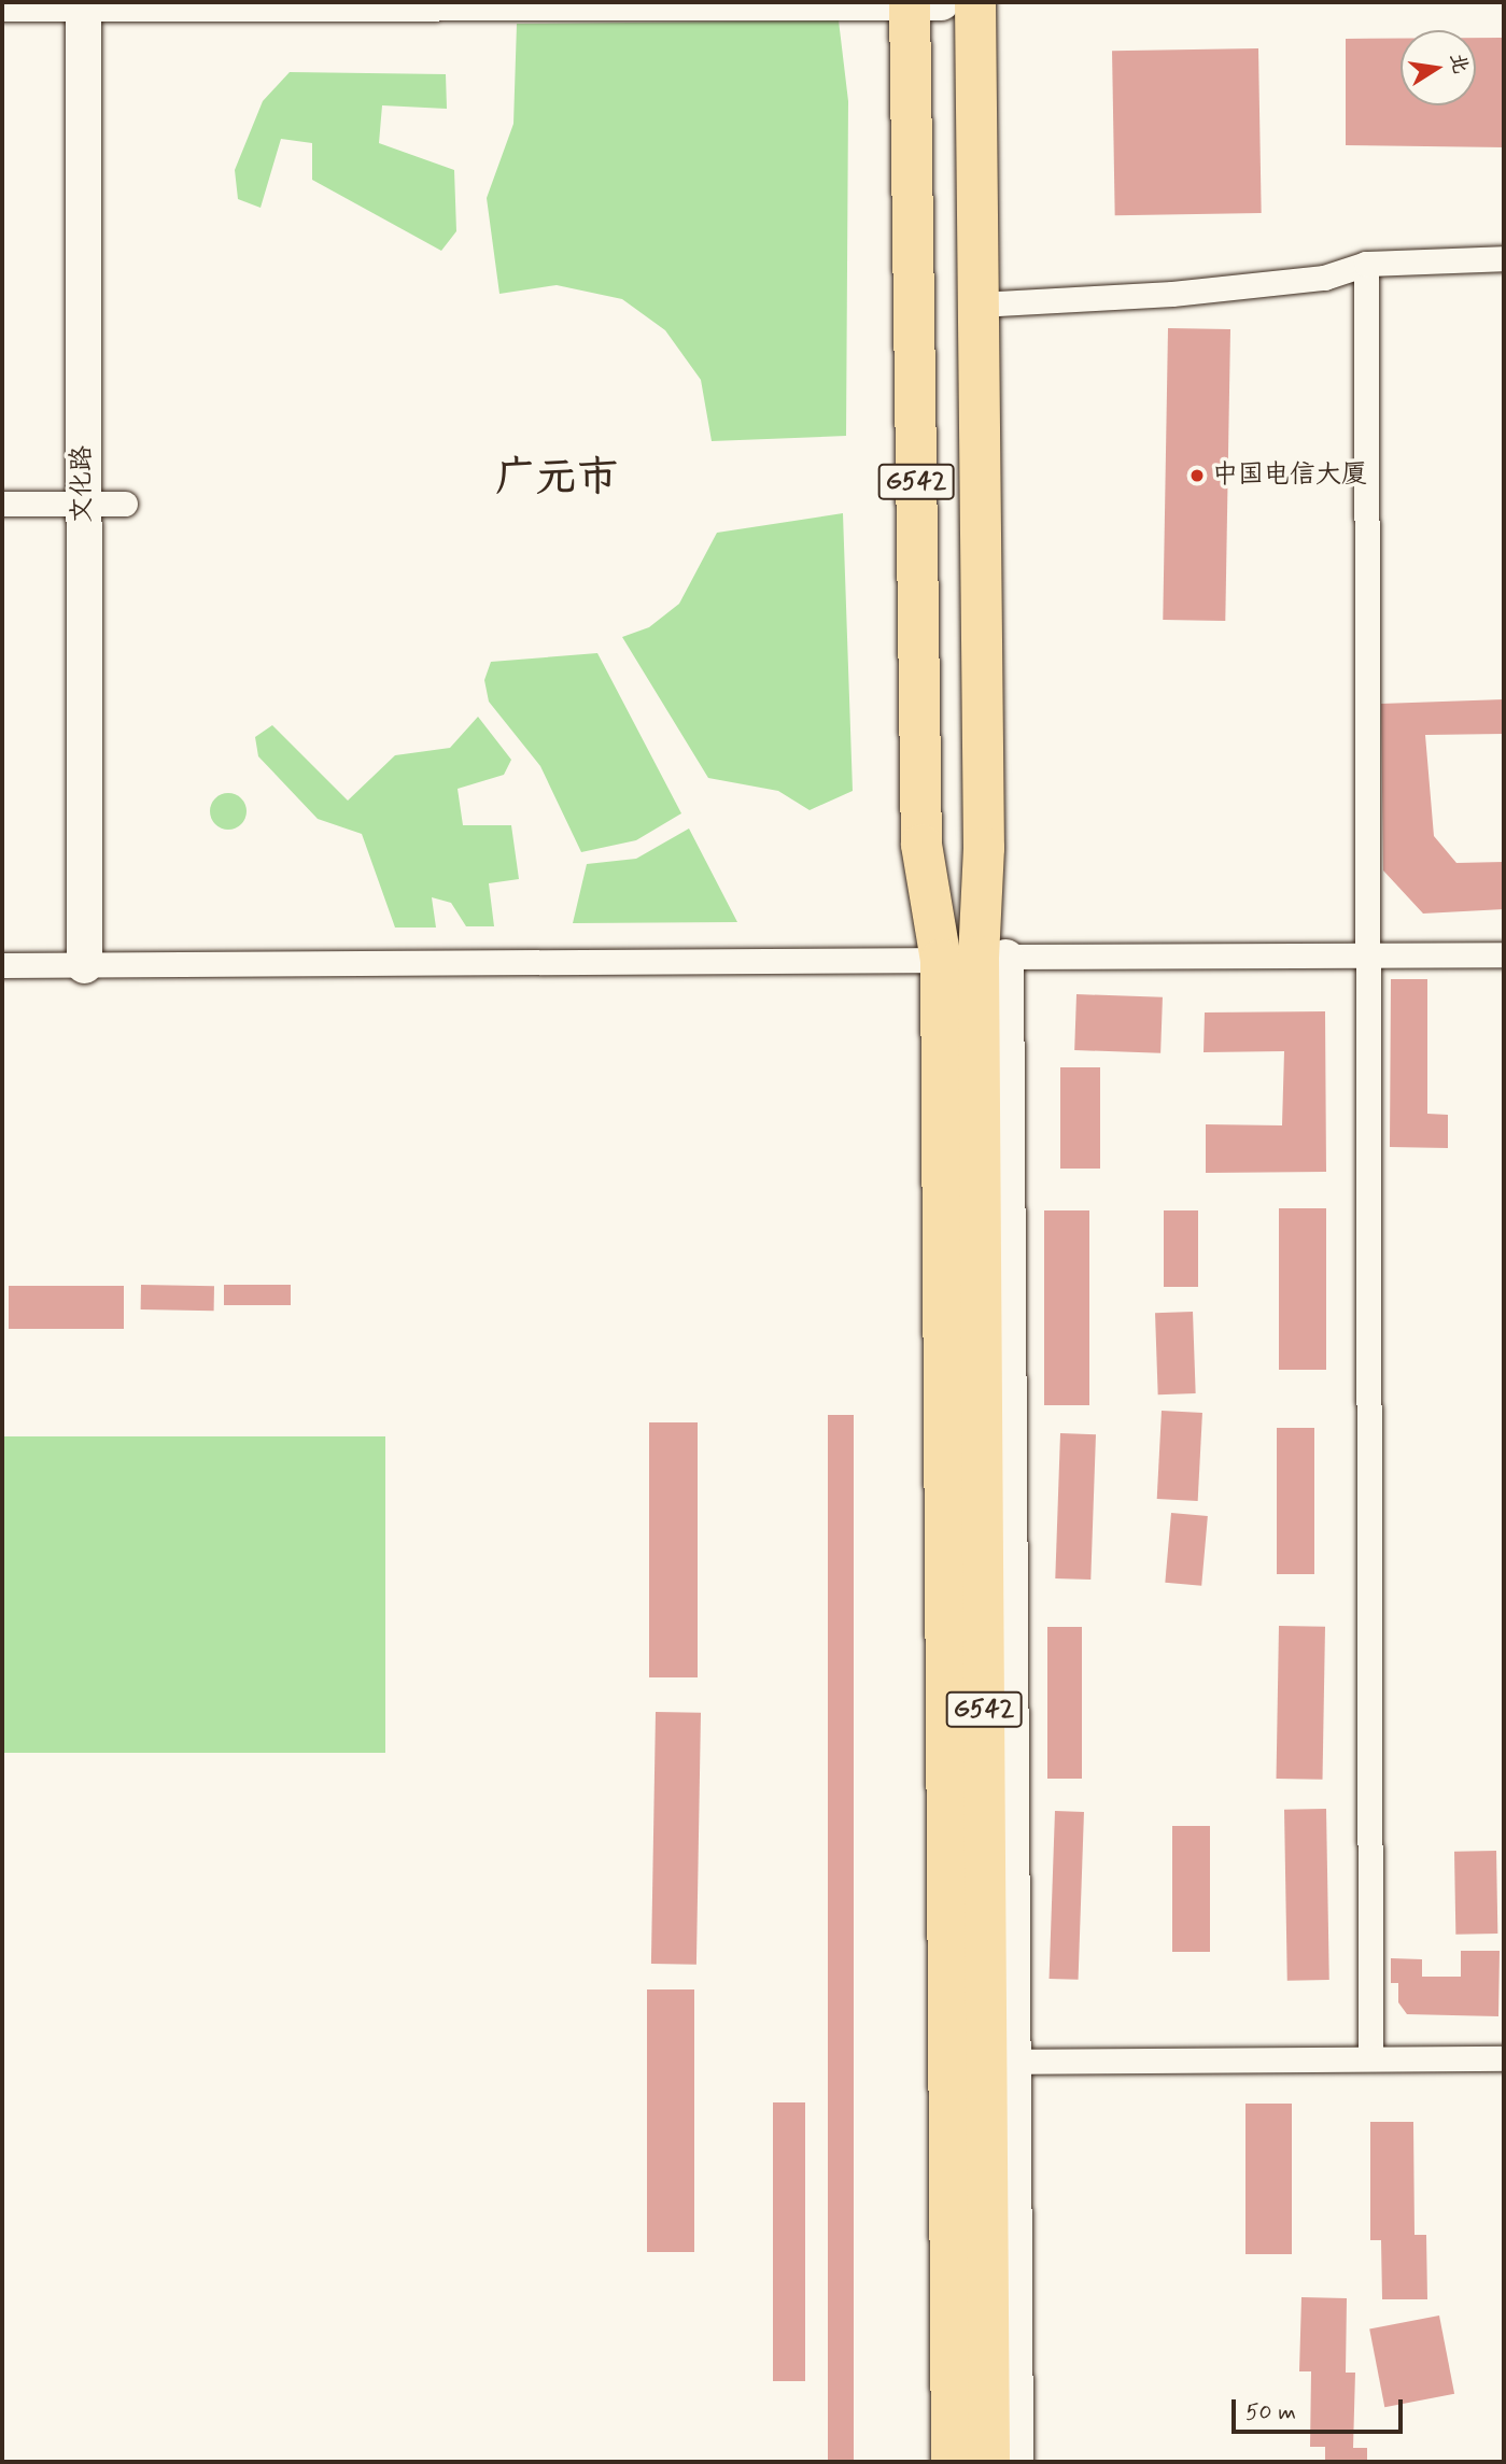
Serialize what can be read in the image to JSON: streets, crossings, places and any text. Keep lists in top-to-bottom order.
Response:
{
  "streets": {
    "highway": ["G542"],
    "street": ["文化路"]
  },
  "districts": ["广元市"],
  "places": ["中国电信大厦"],
  "scale_bar": "50 m",
  "north": "right"
}
